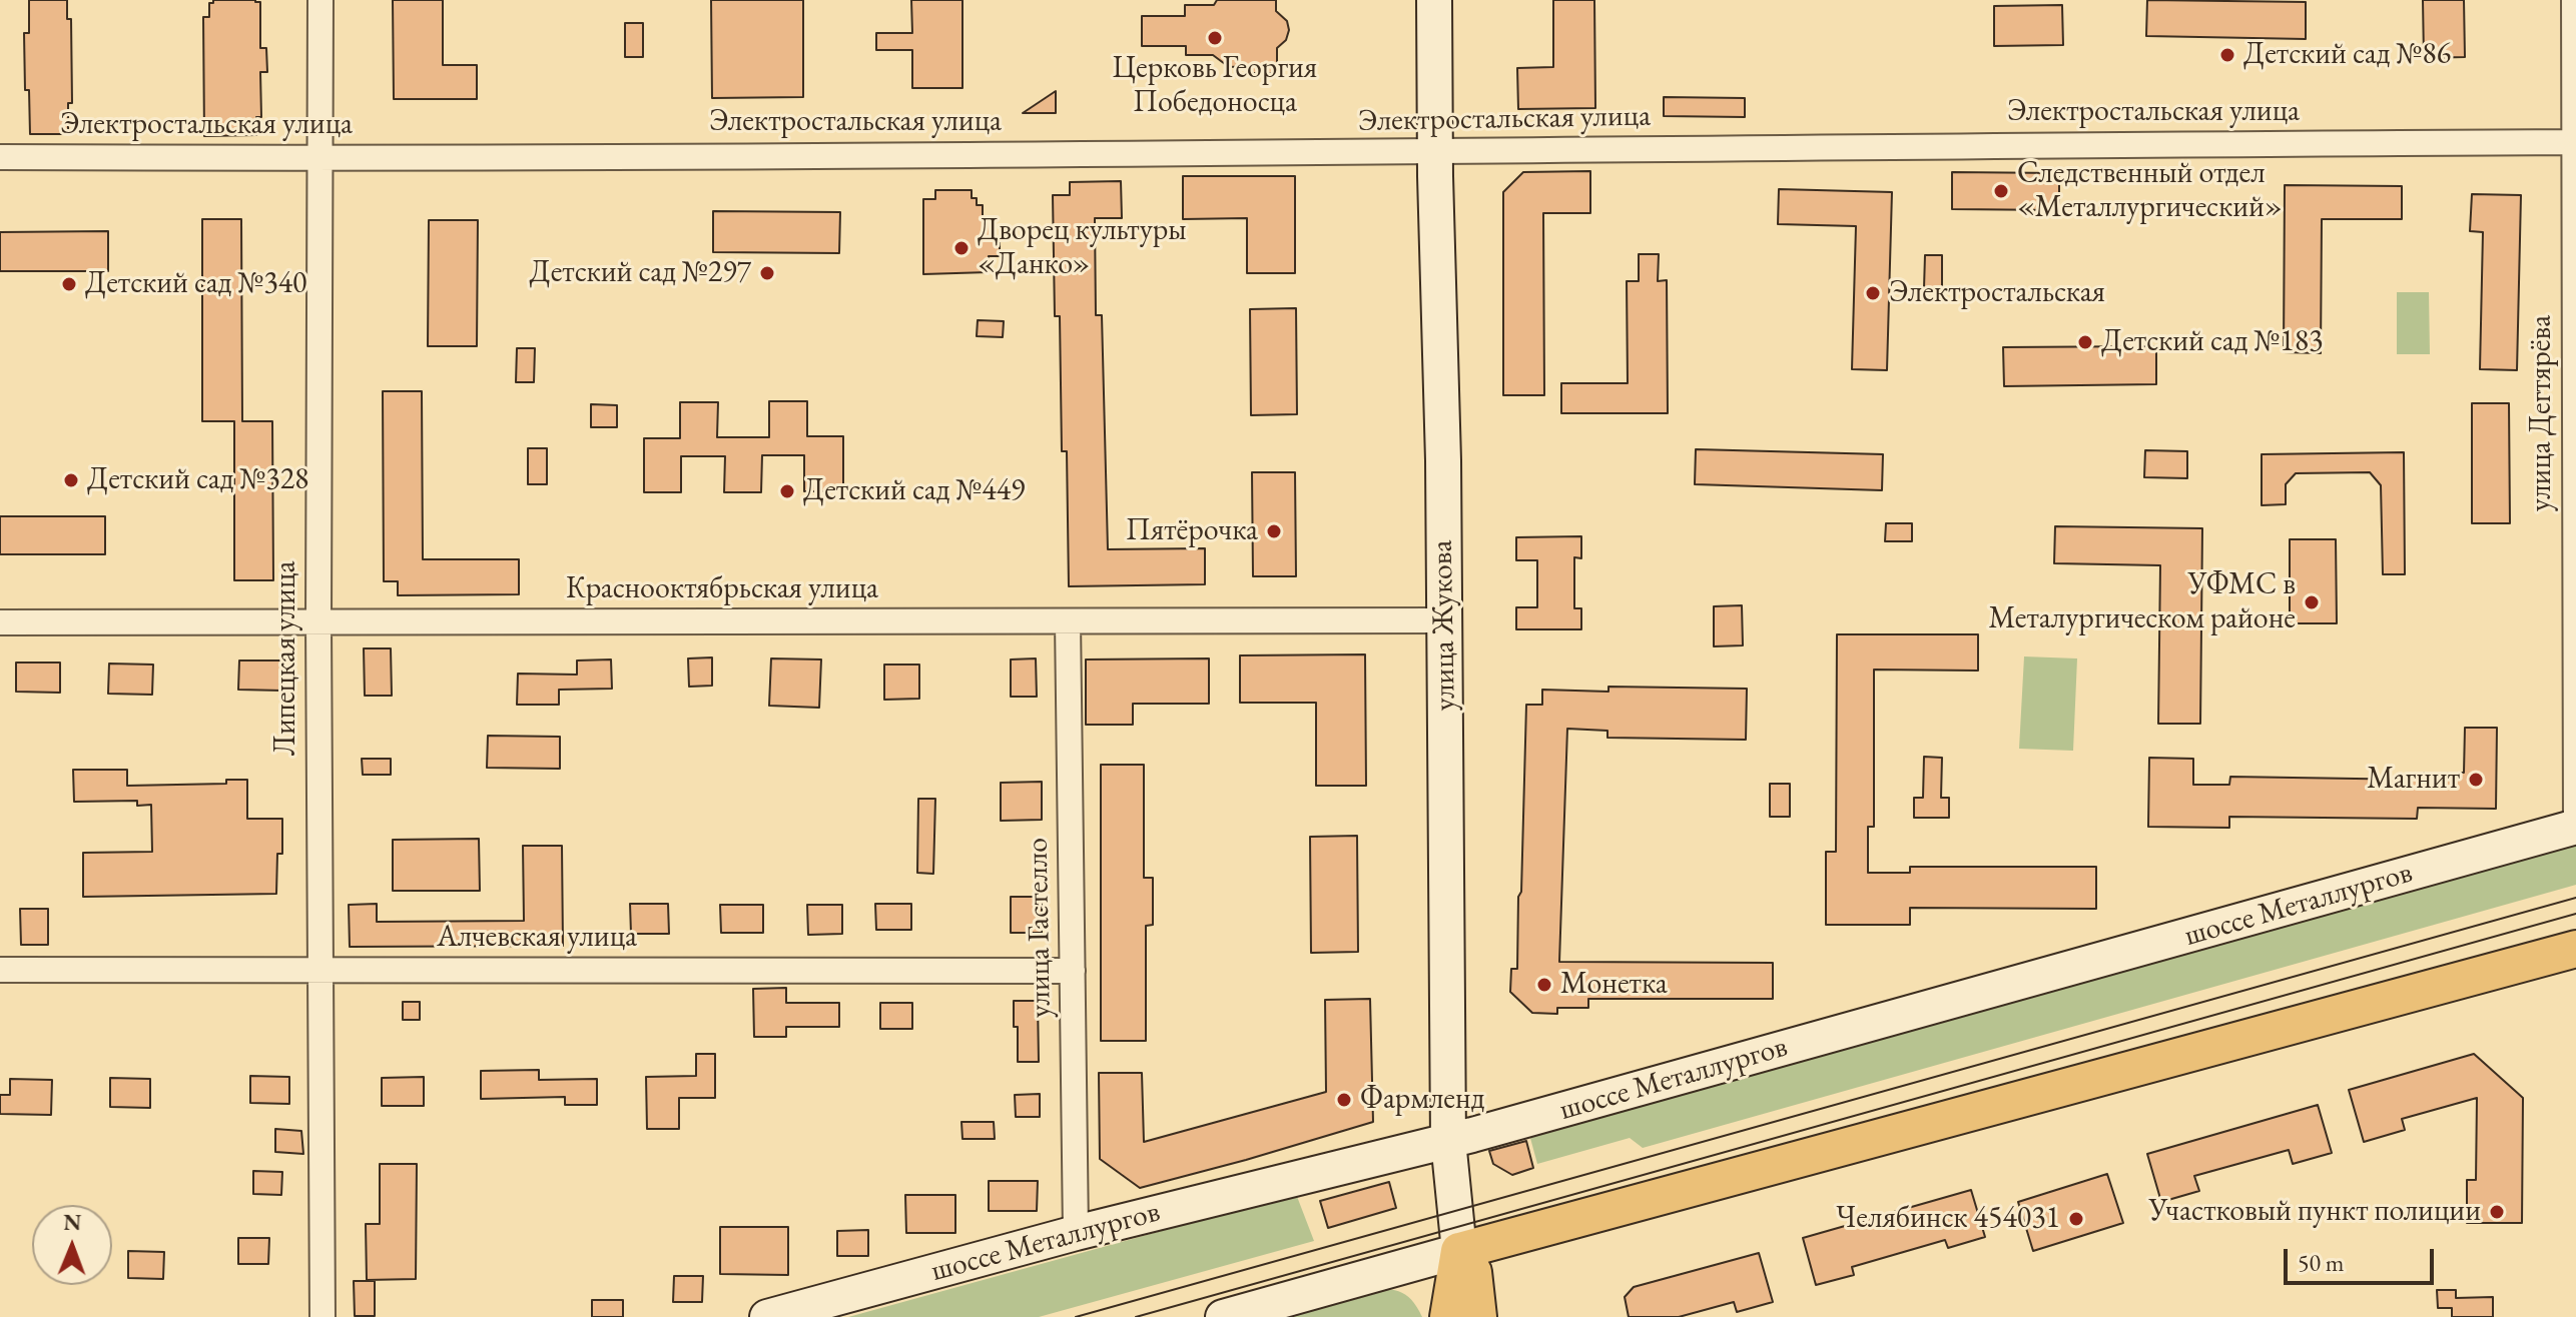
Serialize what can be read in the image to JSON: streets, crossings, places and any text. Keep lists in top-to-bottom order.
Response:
{
  "streets": {
    "street": [
      "Электростальская улица",
      "улица Дегтярёва",
      "Краснооктябрьская улица",
      "улица Жукова",
      "Липецкая улица",
      "шоссе Металлургов",
      "улица Гастелло",
      "Алчевская улица"
    ]
  },
  "crossings": [
    ["Электростальская улица", "улица Дегтярёва"],
    ["Электростальская улица", "улица Жукова"],
    ["Электростальская улица", "Липецкая улица"],
    ["улица Дегтярёва", "шоссе Металлургов"],
    ["Краснооктябрьская улица", "улица Жукова"],
    ["Краснооктябрьская улица", "Липецкая улица"],
    ["Краснооктябрьская улица", "улица Гастелло"],
    ["улица Жукова", "шоссе Металлургов"],
    ["Липецкая улица", "Алчевская улица"],
    ["шоссе Металлургов", "улица Гастелло"],
    ["улица Гастелло", "Алчевская улица"]
  ],
  "places": [
    "Церковь Георгия Победоносца",
    "Детский сад №86",
    "Следственный отдел «Металлургический»",
    "Дворец культуры «Данко»",
    "Детский сад №297",
    "Детский сад №340",
    "Электростальская",
    "Детский сад №183",
    "Детский сад №328",
    "Детский сад №449",
    "Пятёрочка",
    "УФМС в Металургическом районе",
    "Магнит",
    "Монетка",
    "Фармленд",
    "Участковый пункт полиции",
    "Челябинск 454031"
  ],
  "scale_bar": "50 m",
  "north": "top"
}
